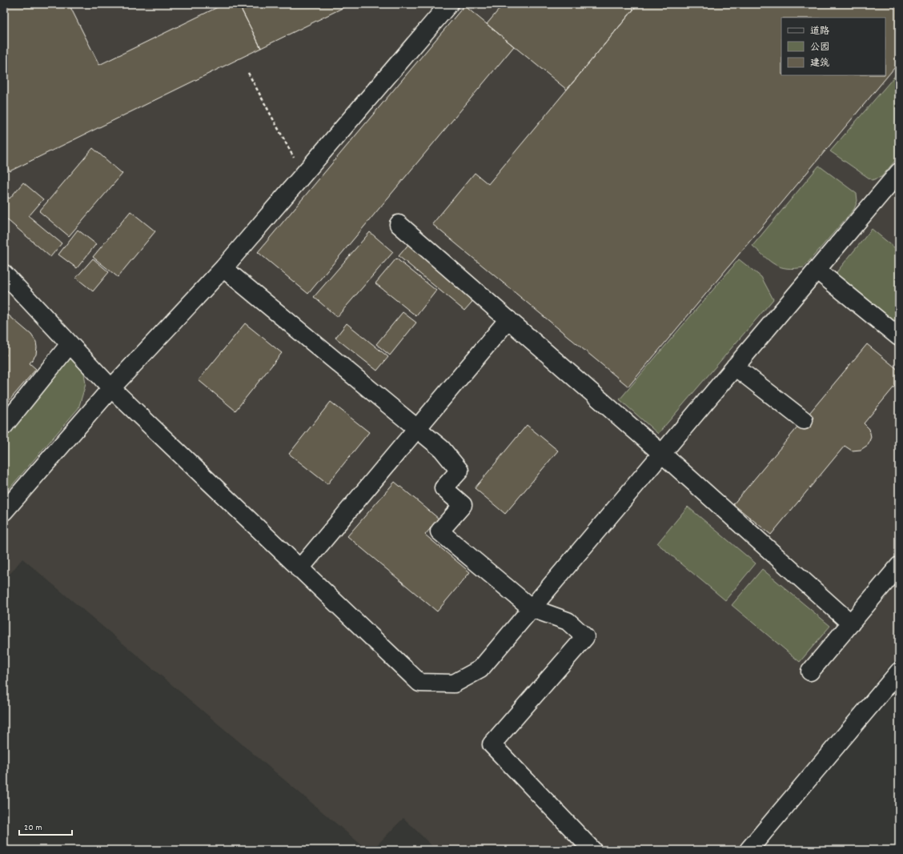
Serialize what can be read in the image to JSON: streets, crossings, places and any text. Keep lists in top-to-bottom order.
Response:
{
  "legend": ["道路", "公园", "建筑"],
  "scale_bar": "20 m"
}
